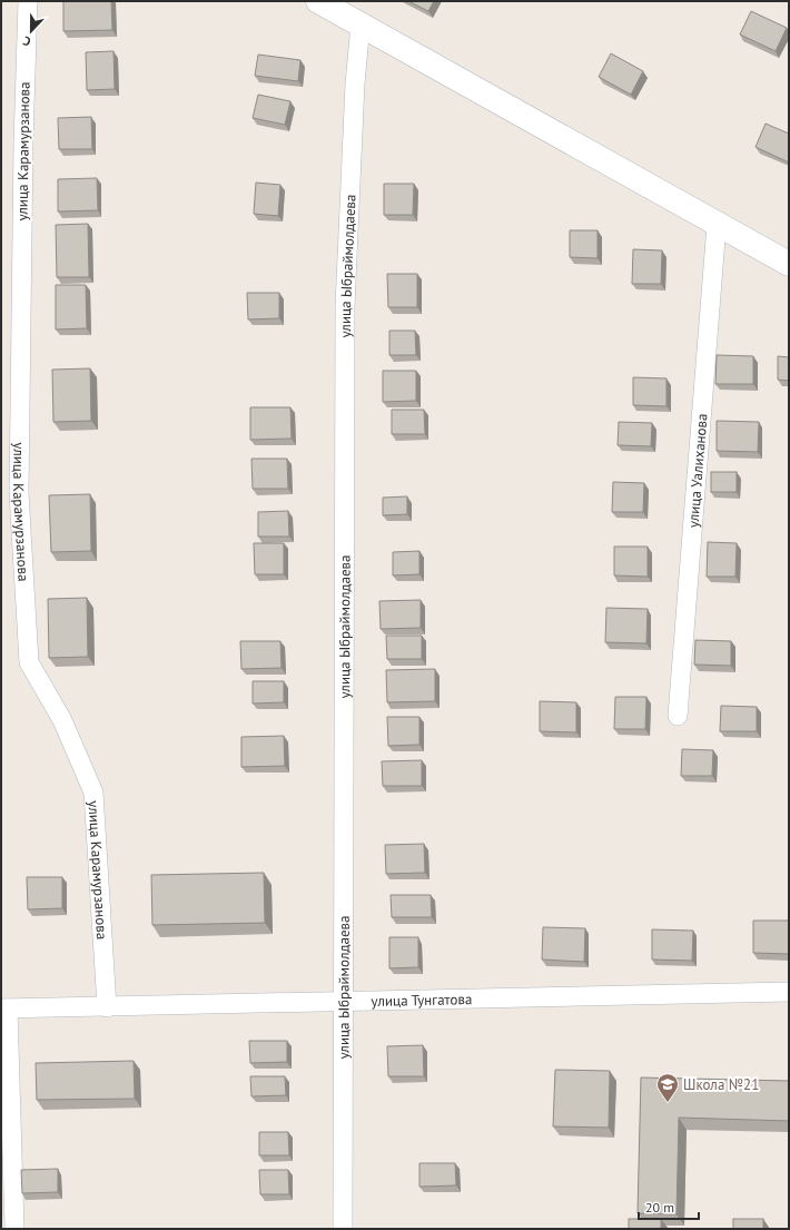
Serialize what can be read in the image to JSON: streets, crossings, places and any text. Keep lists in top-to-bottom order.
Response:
{
  "streets": {
    "street": [
      "улица Карамурзанова",
      "улица Ыбраймолдаева",
      "улица Уалиханова",
      "улица Тунгатова"
    ]
  },
  "crossings": [
    ["улица Карамурзанова", "улица Тунгатова"],
    ["улица Ыбраймолдаева", "улица Тунгатова"]
  ],
  "places": {
    "school or university": ["Школа №21"]
  },
  "scale_bar": "20 m",
  "north": "bottom"
}
